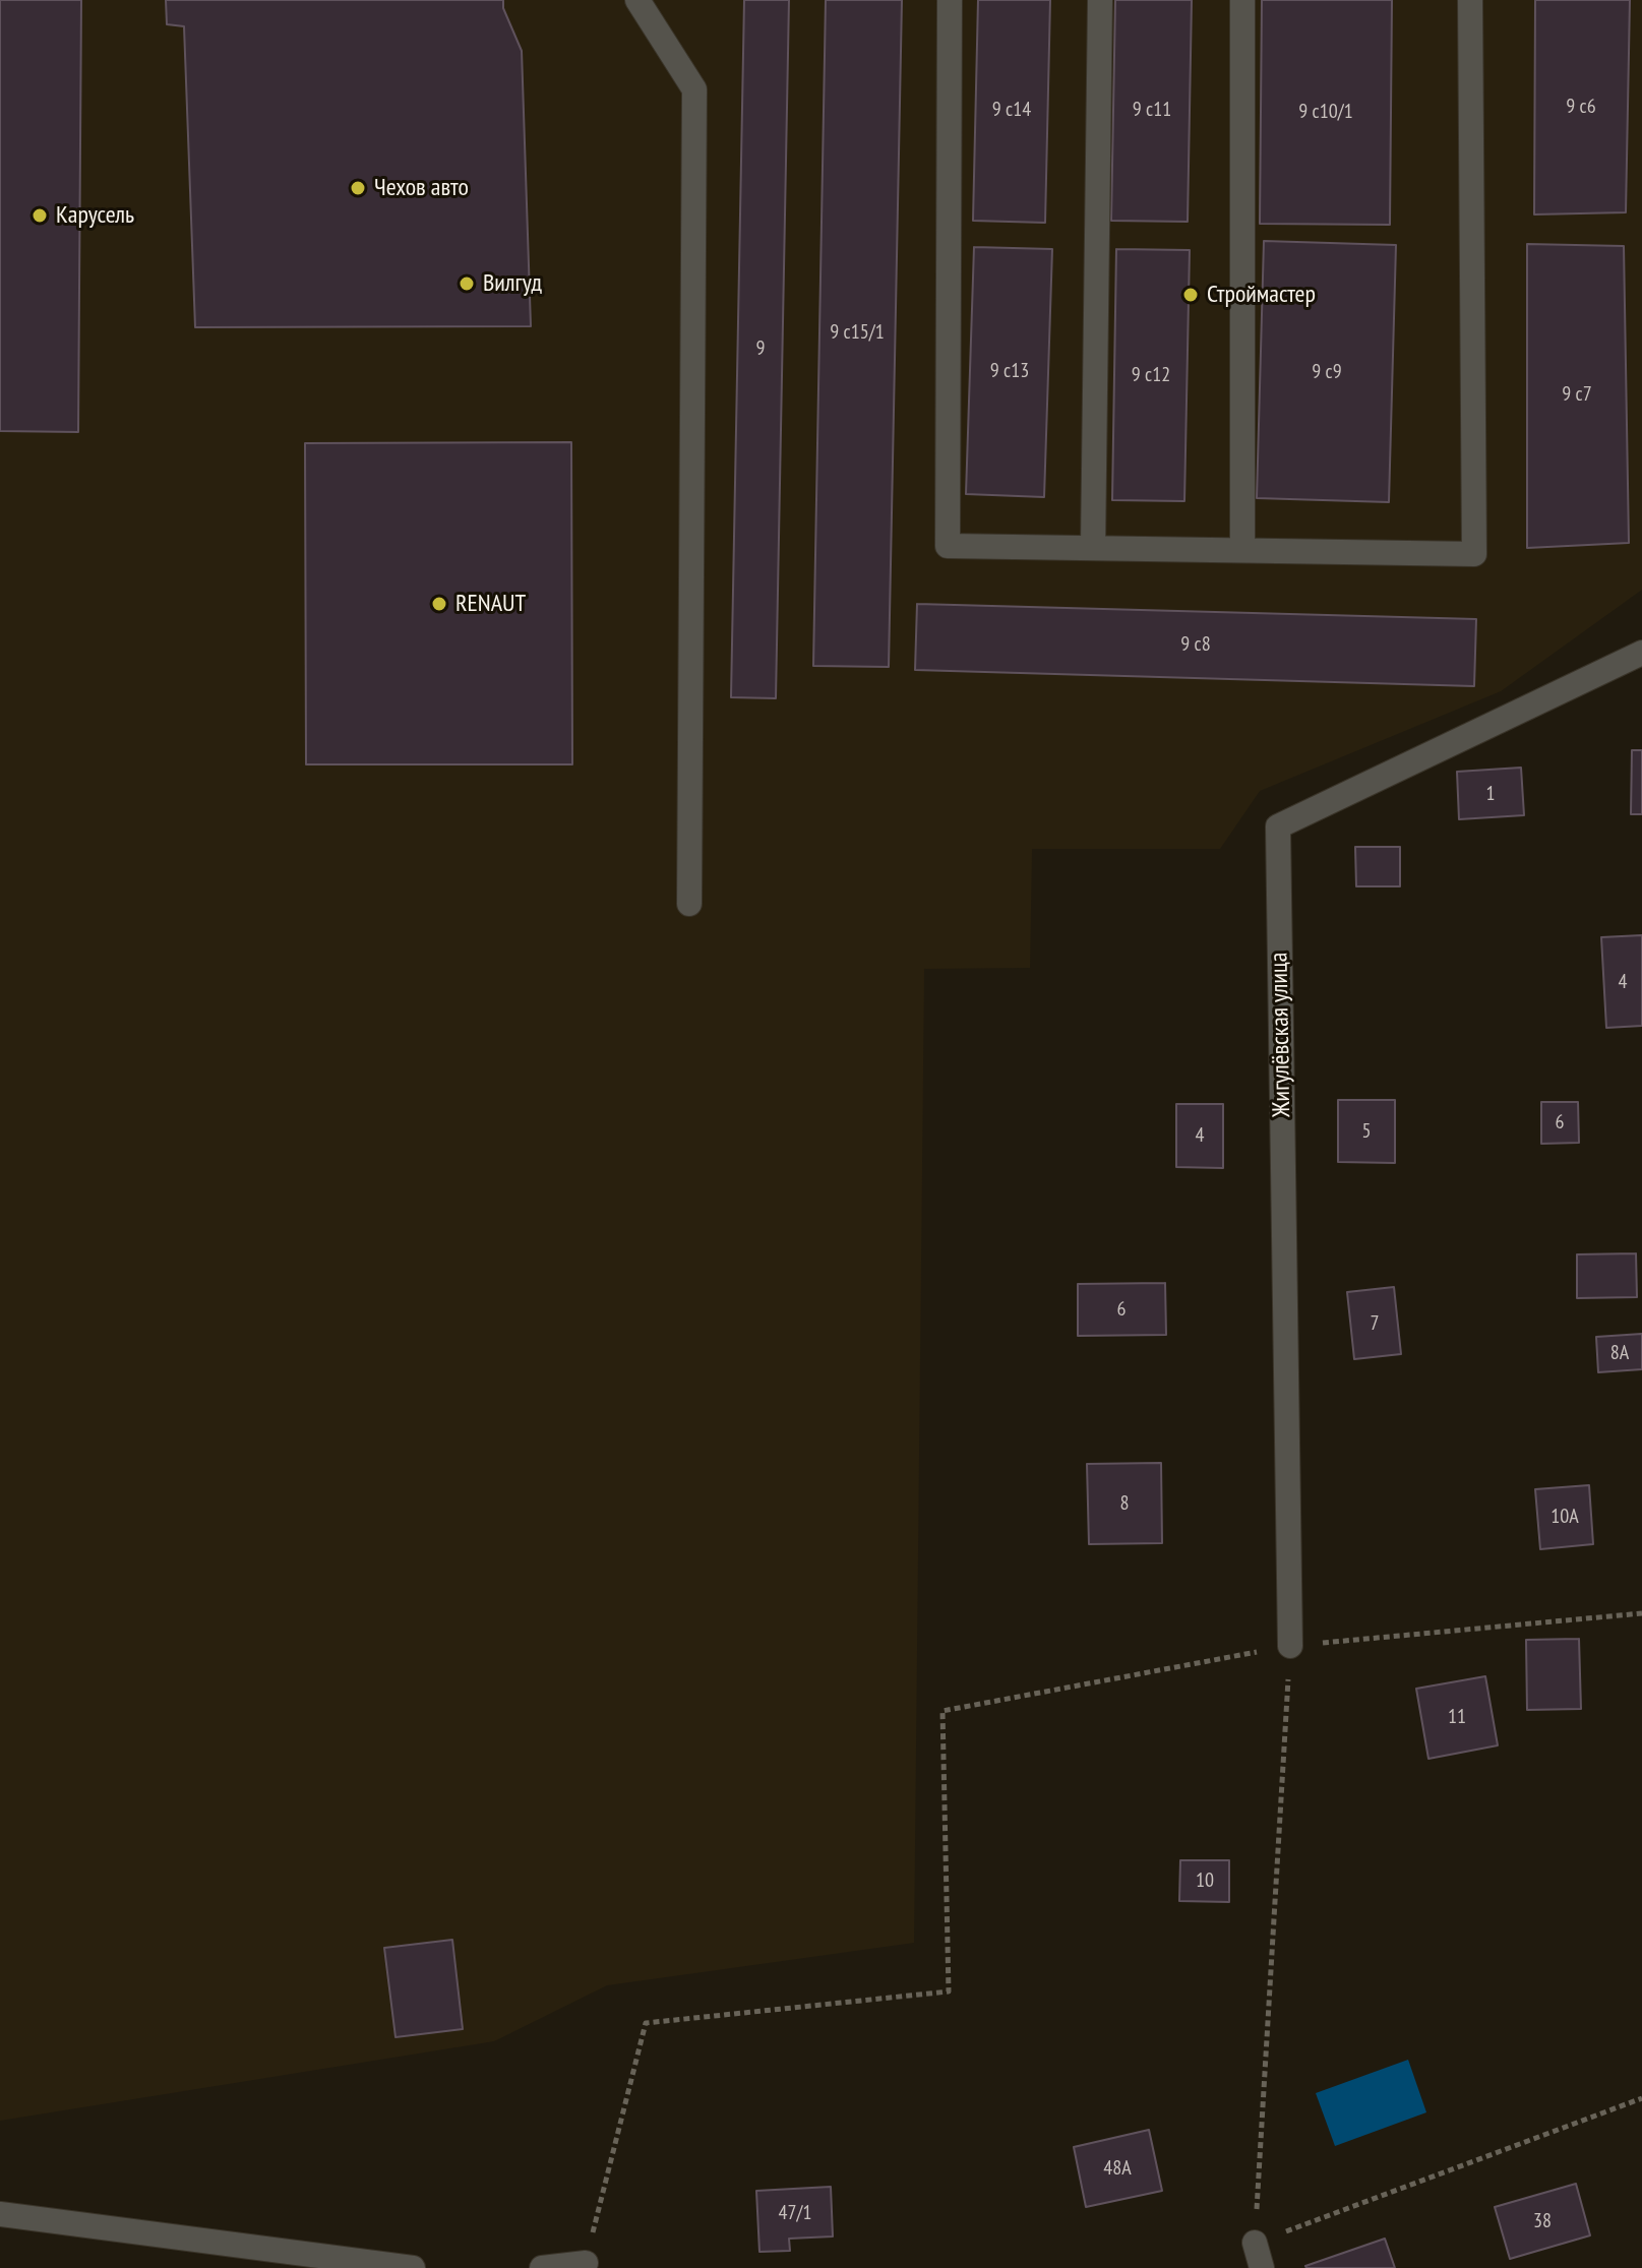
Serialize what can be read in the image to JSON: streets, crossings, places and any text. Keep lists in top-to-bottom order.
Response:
{
  "streets": {
    "street": ["Жигулёвская улица"]
  },
  "places": [
    "Чехов авто",
    "Карусель",
    "Вилгуд",
    "Строймастер",
    "RENAUT"
  ],
  "house_numbers": [
    "9 с6",
    "9 с14",
    "9 с11",
    "9 с10/1",
    "9 с15/1",
    "9",
    "9 с13",
    "9 с9",
    "9 с12",
    "9 с7",
    "9 с8",
    "1",
    "4",
    "6",
    "5",
    "4",
    "6",
    "7",
    "8А",
    "8",
    "10А",
    "11",
    "10",
    "48А",
    "47/1",
    "38"
  ]
}
